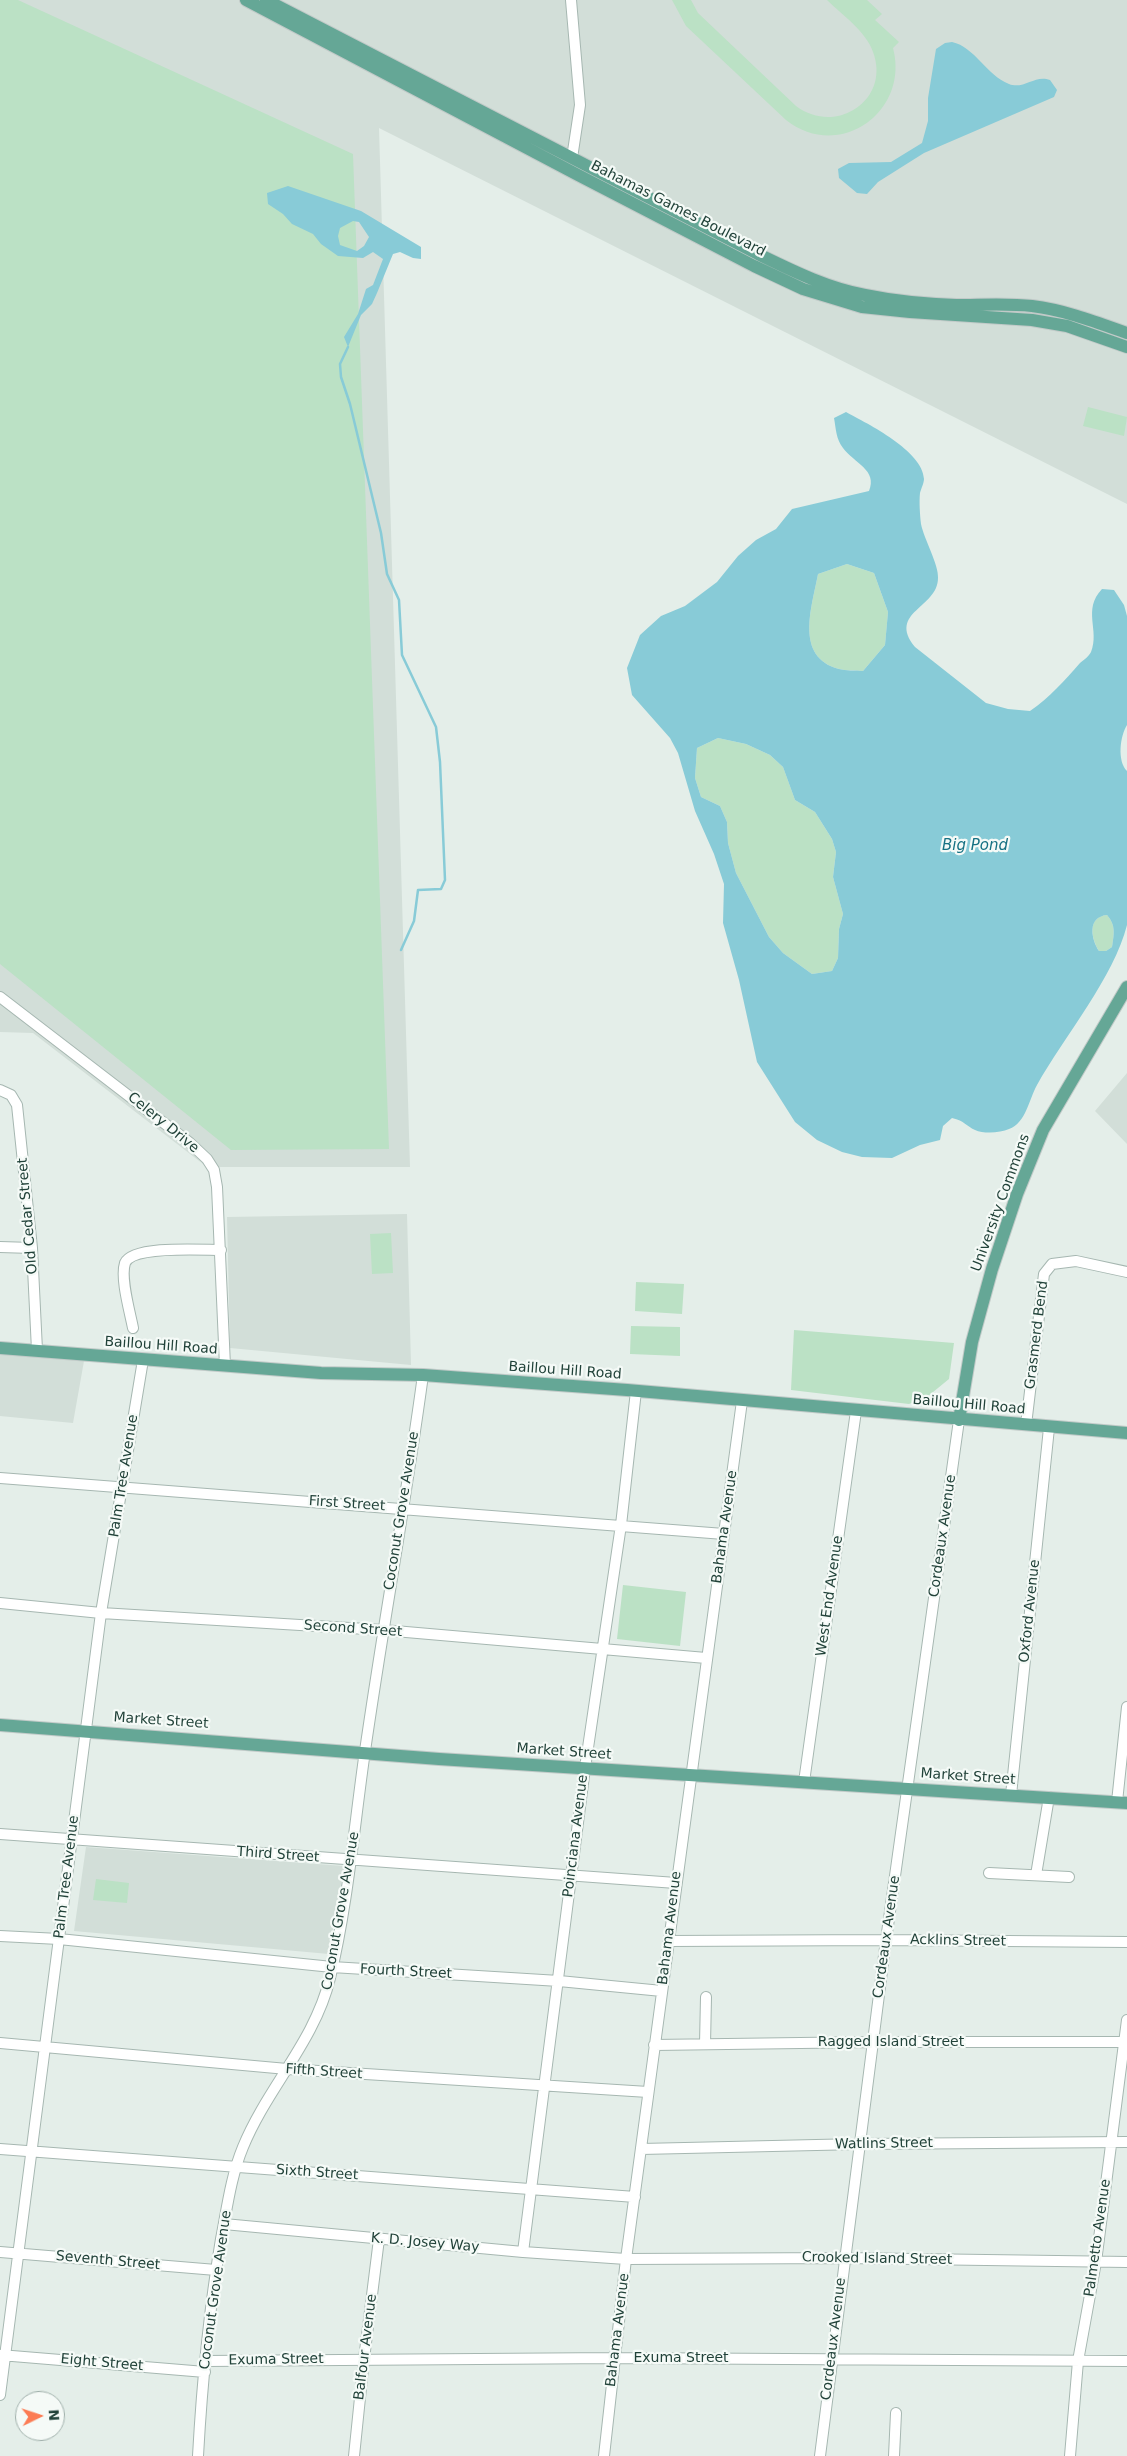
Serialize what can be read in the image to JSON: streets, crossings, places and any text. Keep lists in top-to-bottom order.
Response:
{
  "streets": {
    "main road": [
      "Bahamas Games Boulevard",
      "University Commons",
      "Baillou Hill Road",
      "Market Street"
    ],
    "street": [
      "Celery Drive",
      "Old Cedar Street",
      "Grasmerd Bend",
      "Palm Tree Avenue",
      "First Street",
      "Coconut Grove Avenue",
      "Bahama Avenue",
      "Cordeaux Avenue",
      "West End Avenue",
      "Oxford Avenue",
      "Second Street",
      "Poinciana Avenue",
      "Third Street",
      "Acklins Street",
      "Fourth Street",
      "Ragged Island Street",
      "Fifth Street",
      "Watlins Street",
      "Sixth Street",
      "Palmetto Avenue",
      "K. D. Josey Way",
      "Crooked Island Street",
      "Seventh Street",
      "Balfour Avenue",
      "Exuma Street",
      "Eight Street"
    ]
  },
  "crossings": [
    ["Celery Drive", "Baillou Hill Road"],
    ["University Commons", "Baillou Hill Road"],
    ["University Commons", "Cordeaux Avenue"],
    ["Old Cedar Street", "Baillou Hill Road"],
    ["Grasmerd Bend", "Baillou Hill Road"],
    ["Baillou Hill Road", "Palm Tree Avenue"],
    ["Baillou Hill Road", "Coconut Grove Avenue"],
    ["Baillou Hill Road", "Bahama Avenue"],
    ["Baillou Hill Road", "Cordeaux Avenue"],
    ["Baillou Hill Road", "West End Avenue"],
    ["Baillou Hill Road", "Oxford Avenue"],
    ["Baillou Hill Road", "Poinciana Avenue"],
    ["Palm Tree Avenue", "First Street"],
    ["Palm Tree Avenue", "Second Street"],
    ["Palm Tree Avenue", "Market Street"],
    ["Palm Tree Avenue", "Third Street"],
    ["Palm Tree Avenue", "Fourth Street"],
    ["Palm Tree Avenue", "Fifth Street"],
    ["Palm Tree Avenue", "Sixth Street"],
    ["Palm Tree Avenue", "Seventh Street"],
    ["Palm Tree Avenue", "Eight Street"],
    ["First Street", "Coconut Grove Avenue"],
    ["First Street", "Bahama Avenue"],
    ["First Street", "Poinciana Avenue"],
    ["Coconut Grove Avenue", "Second Street"],
    ["Coconut Grove Avenue", "Market Street"],
    ["Coconut Grove Avenue", "Third Street"],
    ["Coconut Grove Avenue", "Fourth Street"],
    ["Coconut Grove Avenue", "Fifth Street"],
    ["Coconut Grove Avenue", "Sixth Street"],
    ["Coconut Grove Avenue", "K. D. Josey Way"],
    ["Coconut Grove Avenue", "Seventh Street"],
    ["Coconut Grove Avenue", "Exuma Street"],
    ["Coconut Grove Avenue", "Eight Street"],
    ["Bahama Avenue", "Second Street"],
    ["Bahama Avenue", "Market Street"],
    ["Bahama Avenue", "Third Street"],
    ["Bahama Avenue", "Acklins Street"],
    ["Bahama Avenue", "Fourth Street"],
    ["Bahama Avenue", "Ragged Island Street"],
    ["Bahama Avenue", "Fifth Street"],
    ["Bahama Avenue", "Watlins Street"],
    ["Bahama Avenue", "Sixth Street"],
    ["Bahama Avenue", "K. D. Josey Way"],
    ["Bahama Avenue", "Crooked Island Street"],
    ["Bahama Avenue", "Exuma Street"],
    ["Cordeaux Avenue", "Market Street"],
    ["Cordeaux Avenue", "Acklins Street"],
    ["Cordeaux Avenue", "Ragged Island Street"],
    ["Cordeaux Avenue", "Watlins Street"],
    ["Cordeaux Avenue", "Crooked Island Street"],
    ["Cordeaux Avenue", "Exuma Street"],
    ["West End Avenue", "Market Street"],
    ["Oxford Avenue", "Market Street"],
    ["Second Street", "Poinciana Avenue"],
    ["Market Street", "Poinciana Avenue"],
    ["Poinciana Avenue", "Third Street"],
    ["Poinciana Avenue", "Fourth Street"],
    ["Poinciana Avenue", "Fifth Street"],
    ["Poinciana Avenue", "Sixth Street"],
    ["Poinciana Avenue", "K. D. Josey Way"],
    ["Ragged Island Street", "Palmetto Avenue"],
    ["Watlins Street", "Palmetto Avenue"],
    ["Palmetto Avenue", "Crooked Island Street"],
    ["Palmetto Avenue", "Exuma Street"],
    ["K. D. Josey Way", "Crooked Island Street"],
    ["K. D. Josey Way", "Balfour Avenue"],
    ["Balfour Avenue", "Exuma Street"]
  ],
  "water": ["Big Pond"],
  "north": "right"
}
